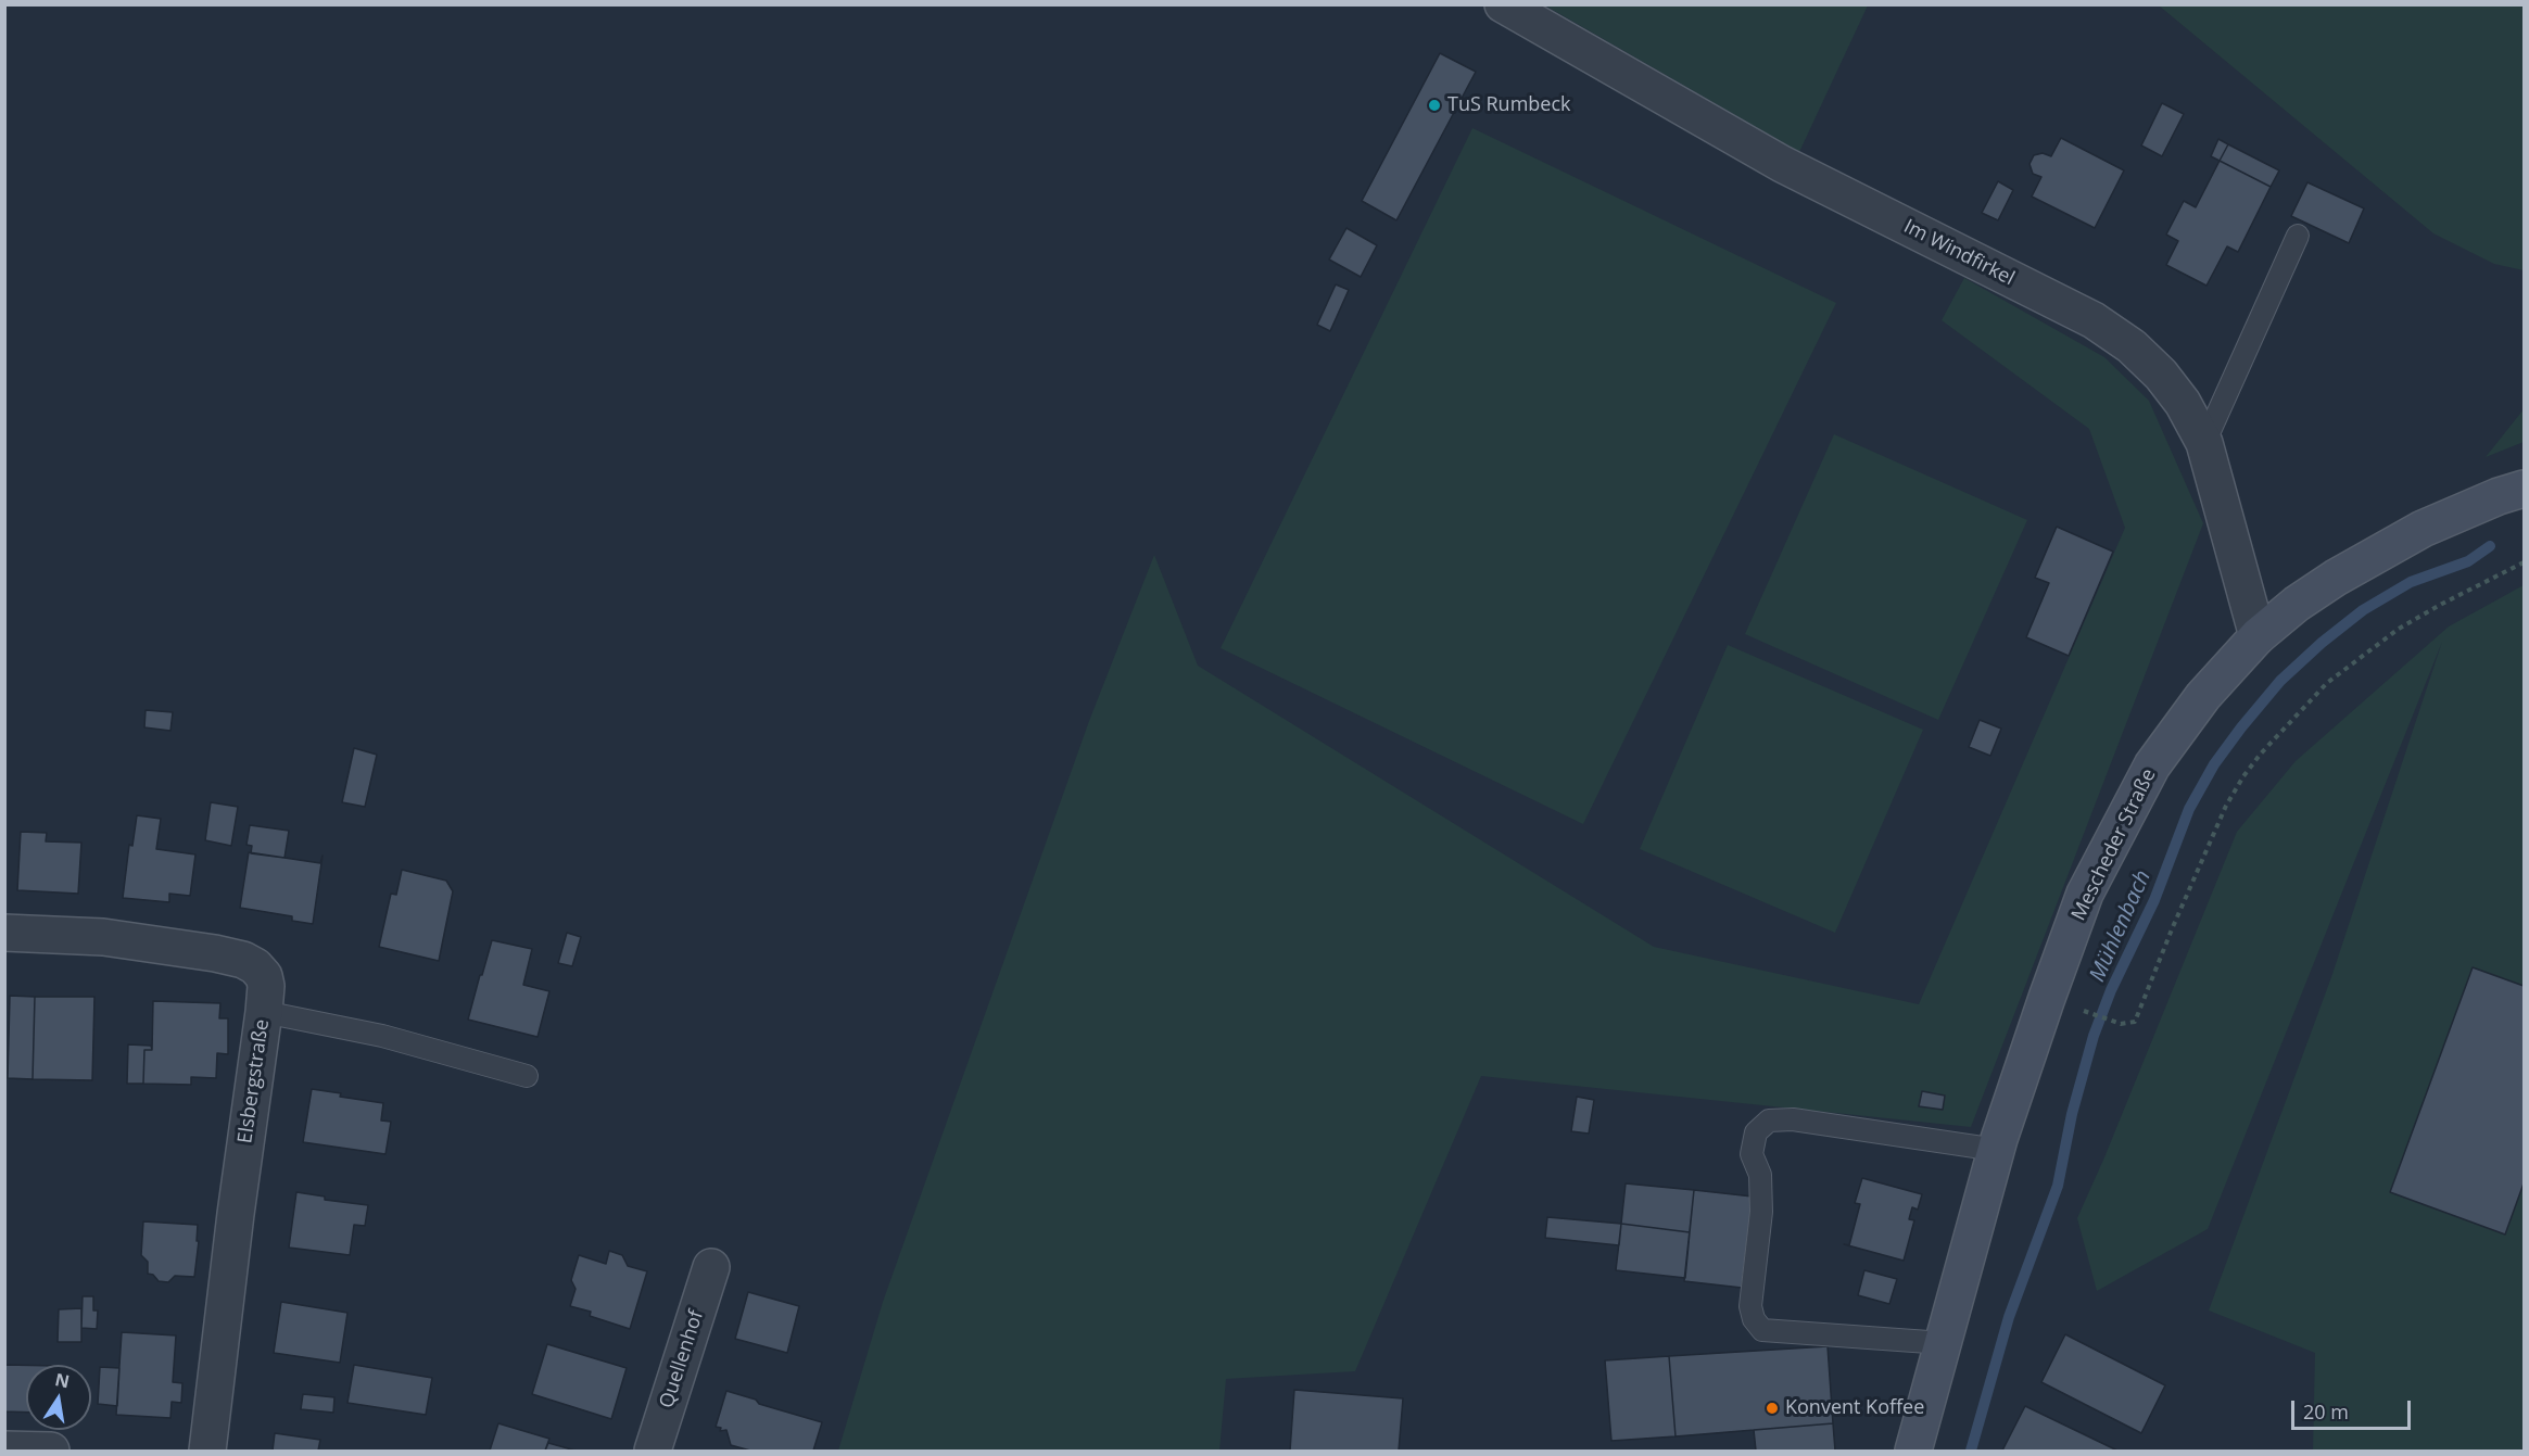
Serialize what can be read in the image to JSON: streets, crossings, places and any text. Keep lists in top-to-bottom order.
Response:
{
  "streets": {
    "street": [
      "Im Windfirkel",
      "Mescheder Straße",
      "Elsbergstraße",
      "Quellenhof"
    ]
  },
  "crossings": [
    ["Im Windfirkel", "Mescheder Straße"]
  ],
  "water": ["Mühlenbach"],
  "places": ["TuS Rumbeck", "Konvent Koffee"],
  "scale_bar": "20 m",
  "north": "top"
}
